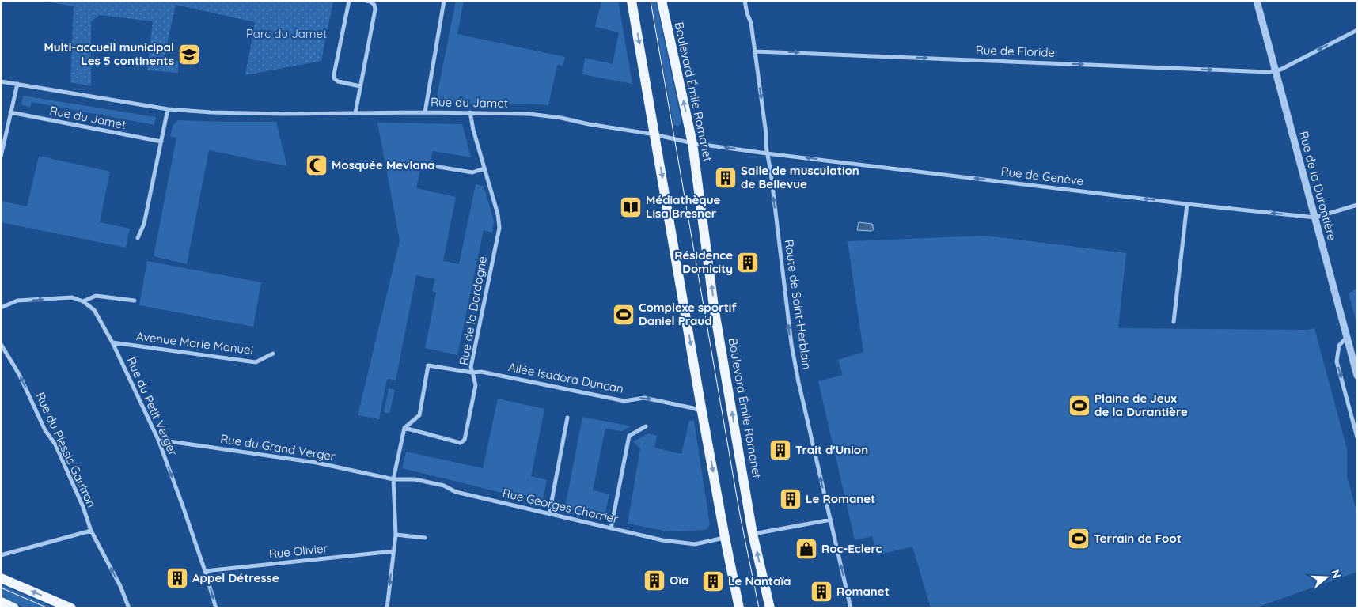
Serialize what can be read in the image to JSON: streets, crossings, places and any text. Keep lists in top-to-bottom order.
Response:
{
  "streets": {
    "main road": ["Boulevard Émile Romanet"],
    "street": [
      "Rue de Floride",
      "Rue du Jamet",
      "Rue de Genève",
      "Rue de la Durantière",
      "Route de Saint-Herblain",
      "Rue de la Dordogne",
      "Avenue Marie Manuel",
      "Allée Isadora Duncan",
      "Rue du Petit Verger",
      "Rue du Grand Verger",
      "Rue du Plessis Gautron",
      "Rue Georges Charrier",
      "Rue Olivier"
    ]
  },
  "crossings": [
    ["Rue de Floride", "Rue de la Durantière"],
    ["Rue de Floride", "Route de Saint-Herblain"],
    ["Boulevard Émile Romanet", "Rue du Jamet"],
    ["Rue du Jamet", "Rue de Genève"],
    ["Rue du Jamet", "Route de Saint-Herblain"],
    ["Rue du Jamet", "Rue de la Dordogne"],
    ["Rue de Genève", "Rue de la Durantière"],
    ["Rue de Genève", "Route de Saint-Herblain"],
    ["Rue de la Dordogne", "Allée Isadora Duncan"],
    ["Avenue Marie Manuel", "Rue du Petit Verger"],
    ["Rue du Petit Verger", "Rue du Grand Verger"],
    ["Rue du Petit Verger", "Rue Olivier"],
    ["Rue du Grand Verger", "Rue Georges Charrier"]
  ],
  "one_way": [
    "Rue de Floride",
    "Rue de Genève",
    "Allée Isadora Duncan",
    "Rue du Petit Verger",
    "Rue du Plessis Gautron"
  ],
  "parks": ["Parc du Jamet"],
  "places": {
    "school or university": ["Multi-accueil municipal Les 5 continents"],
    "mosque": ["Mosquée Mevlana"],
    "building": [
      "Salle de musculation de Bellevue",
      "Résidence Domicity",
      "Trait d'Union",
      "Le Romanet",
      "Appel Détresse",
      "Oïa",
      "Le Nantaïa",
      "Romanet"
    ],
    "library": ["Médiathèque Lisa Bresner"],
    "sports": ["Complexe sportif Daniel Praud", "Plaine de Jeux de la Durantière", "Terrain de Foot"],
    "shop": ["Roc-Eclerc"]
  },
  "north": "right"
}
